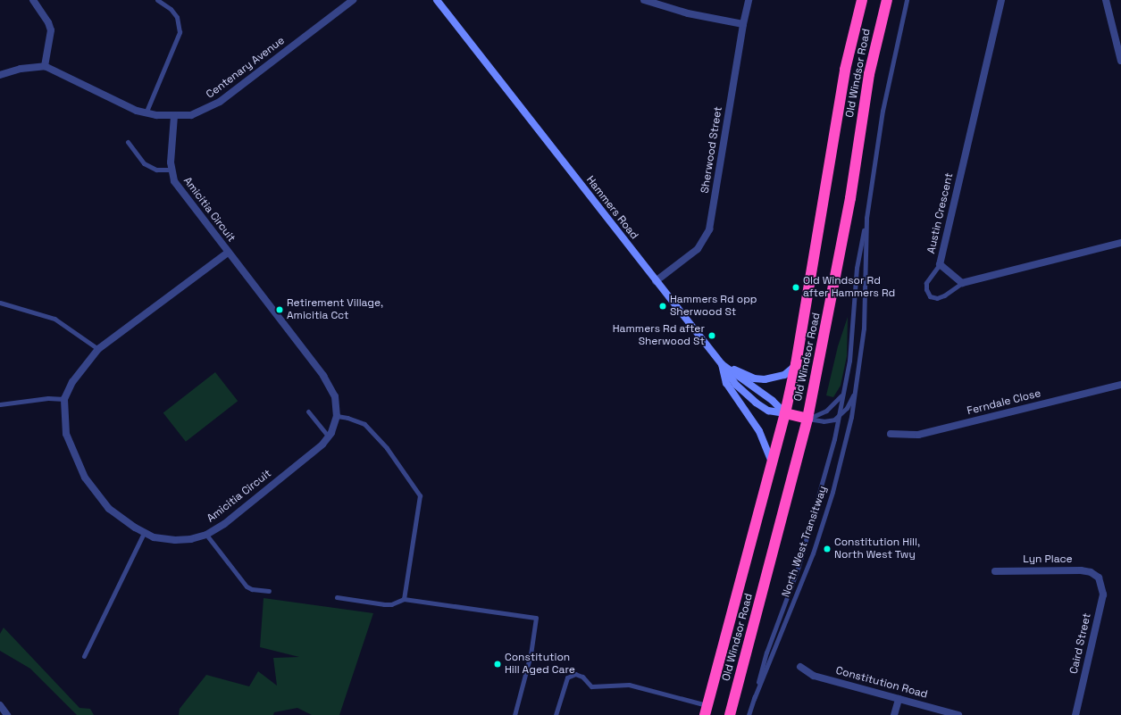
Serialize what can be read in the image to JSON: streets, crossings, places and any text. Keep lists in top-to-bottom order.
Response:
{
  "streets": {
    "highway": ["Old Windsor Road"],
    "street": [
      "Centenary Avenue",
      "Sherwood Street",
      "Hammers Road",
      "Amicitia Circuit",
      "Austin Crescent",
      "Ferndale Close",
      "Lyn Place",
      "Caird Street",
      "Constitution Road"
    ],
    "lane": ["North West Transitway"]
  },
  "crossings": [
    ["Centenary Avenue", "Amicitia Circuit"],
    ["Old Windsor Road", "Hammers Road"],
    ["Sherwood Street", "Hammers Road"],
    ["Lyn Place", "Caird Street"]
  ],
  "places": [
    "Old Windsor Rd after Hammers Rd",
    "Hammers Rd opp Sherwood St",
    "Retirement Village, Amicitia Cct",
    "Hammers Rd after Sherwood St",
    "Constitution Hill, North West Twy",
    "Constitution Hill Aged Care"
  ]
}
